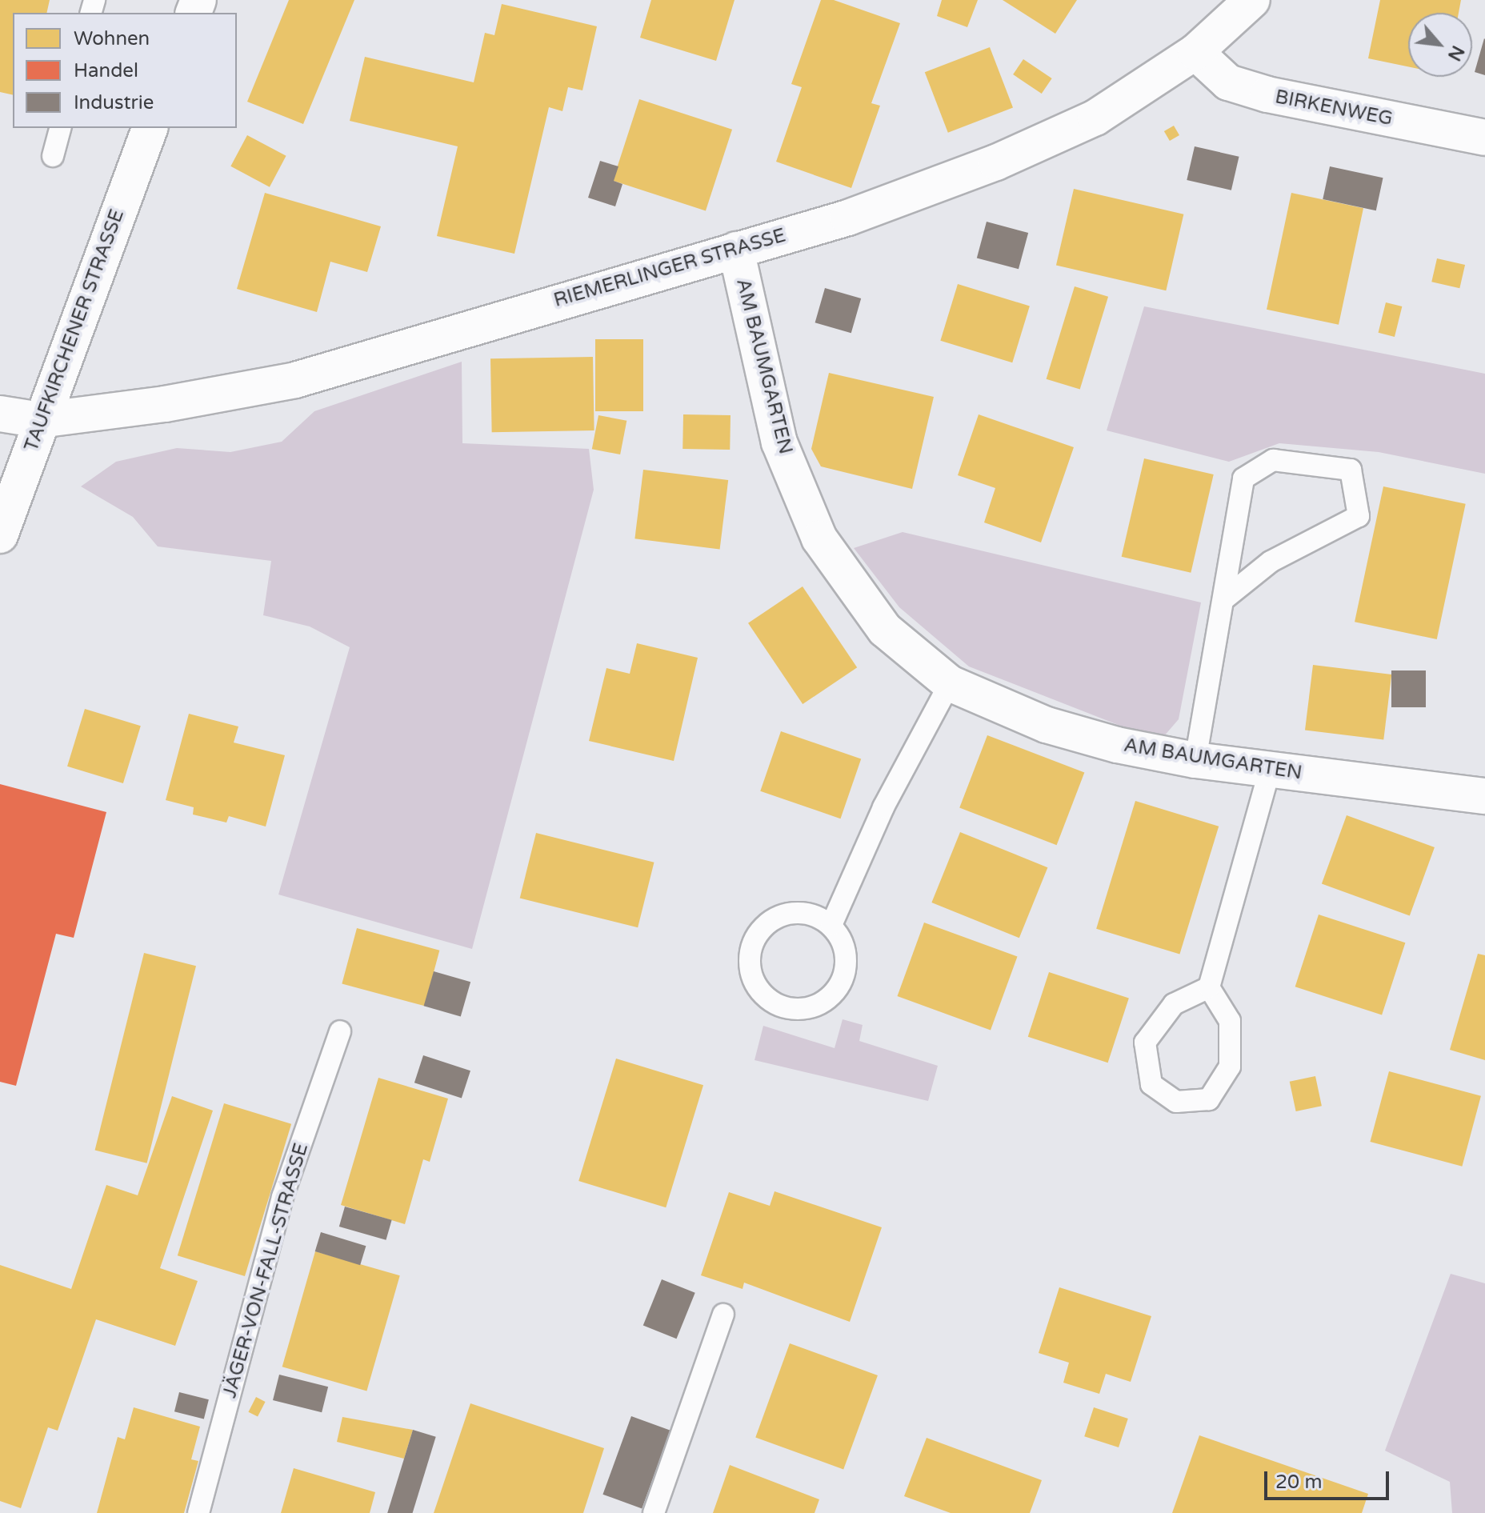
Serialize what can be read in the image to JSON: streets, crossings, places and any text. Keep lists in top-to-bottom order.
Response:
{
  "streets": {
    "street": [
      "BIRKENWEG",
      "RIEMERLINGER STRASSE",
      "TAUFKIRCHENER STRASSE",
      "AM BAUMGARTEN"
    ],
    "lane": ["JÄGER-VON-FALL-STRASSE"]
  },
  "crossings": [
    ["BIRKENWEG", "RIEMERLINGER STRASSE"],
    ["RIEMERLINGER STRASSE", "TAUFKIRCHENER STRASSE"],
    ["RIEMERLINGER STRASSE", "AM BAUMGARTEN"]
  ],
  "legend": ["Wohnen", "Handel", "Industrie"],
  "scale_bar": "20 m",
  "north": "bottom right"
}
